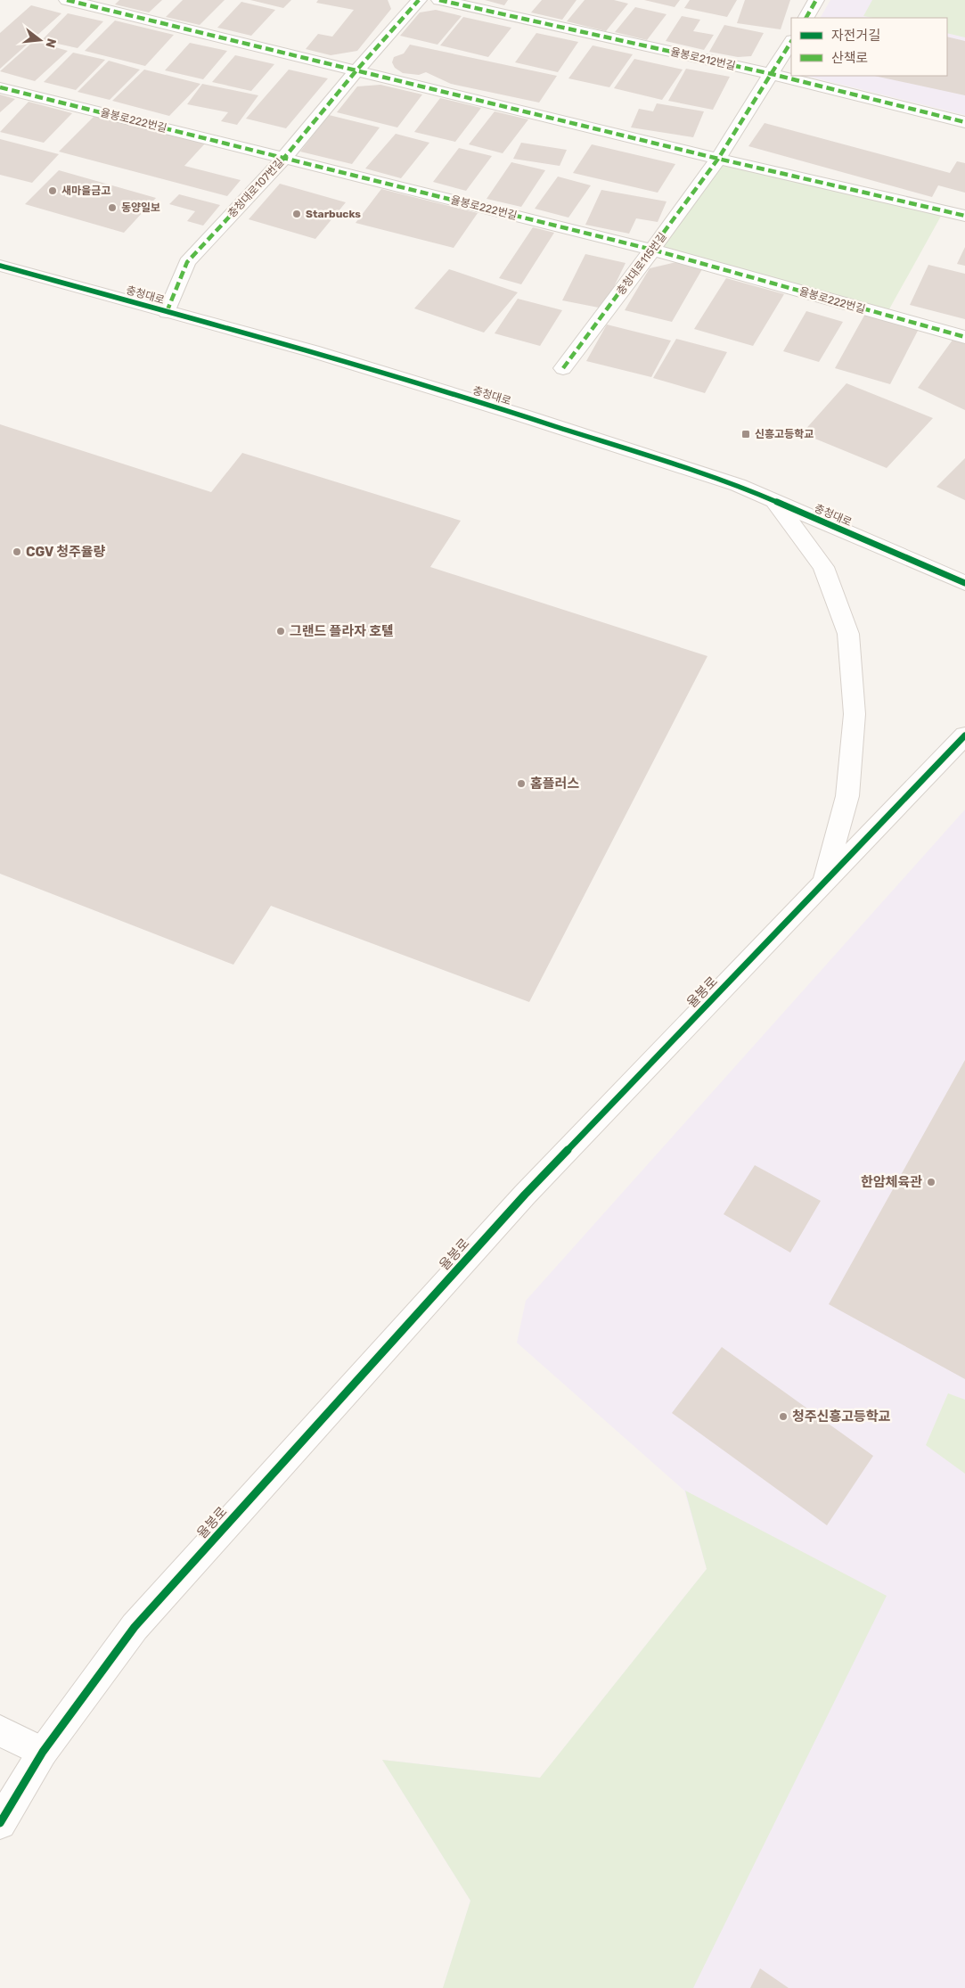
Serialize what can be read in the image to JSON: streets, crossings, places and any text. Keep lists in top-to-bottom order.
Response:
{
  "streets": {
    "street": [
      "율봉로212번길",
      "율봉로222번길",
      "충청대로107번길",
      "충청대로115번길",
      "충청대로",
      "율봉로"
    ]
  },
  "crossings": [
    ["율봉로212번길", "충청대로115번길"],
    ["율봉로222번길", "충청대로107번길"],
    ["율봉로222번길", "충청대로115번길"],
    ["충청대로107번길", "충청대로"]
  ],
  "places": {
    "other": [
      "새마을금고",
      "동양일보",
      "Starbucks",
      "CGV 청주율량",
      "그랜드 플라자 호텔",
      "홈플러스",
      "한암체육관",
      "청주신흥고등학교"
    ],
    "transit": ["신흥고등학교"]
  },
  "legend": ["자전거길", "산책로"],
  "north": "right"
}
